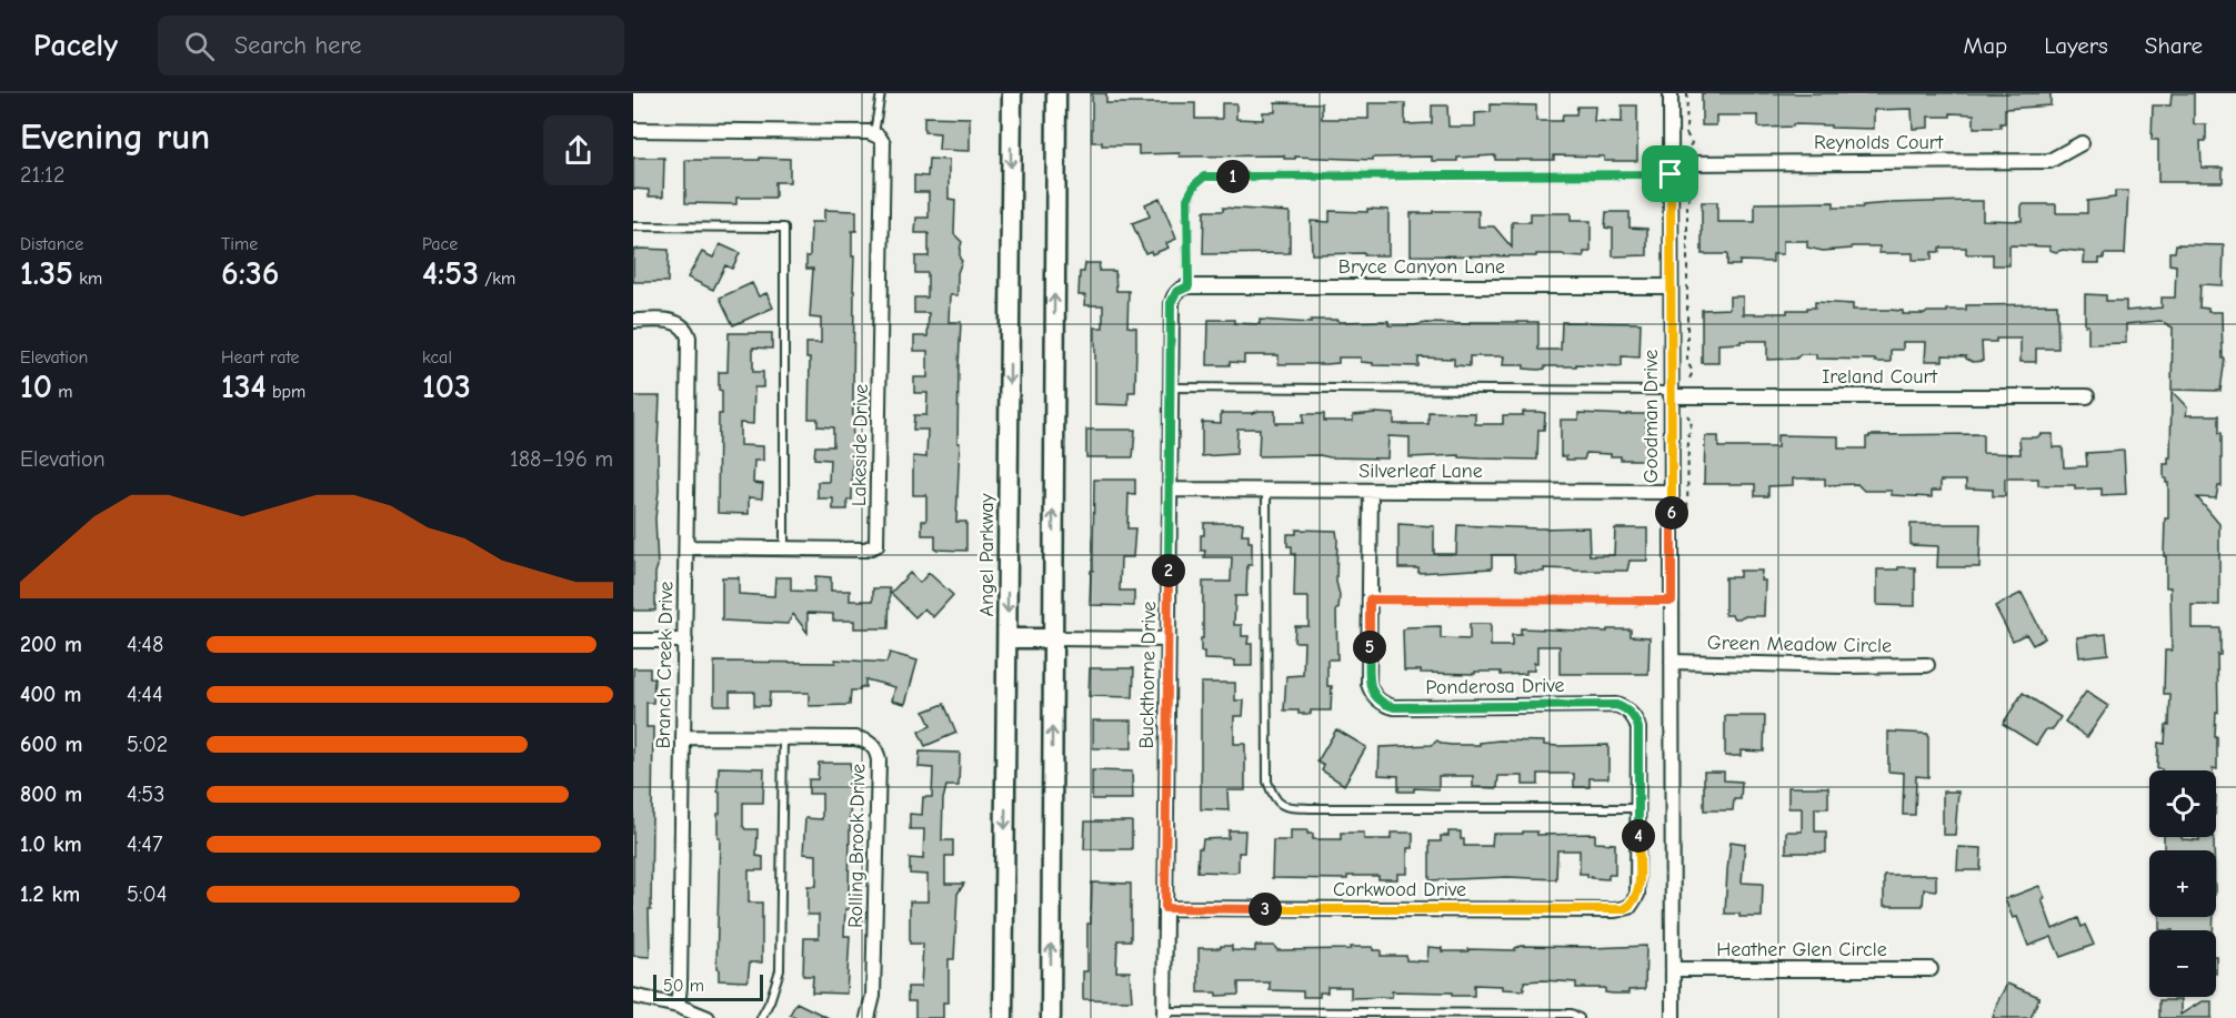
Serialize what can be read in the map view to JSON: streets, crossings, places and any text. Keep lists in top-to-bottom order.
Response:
{
  "streets": {
    "main road": ["Angel Parkway"],
    "street": [
      "Reynolds Court",
      "Bryce Canyon Lane",
      "Ireland Court",
      "Goodman Drive",
      "Lakeside Drive",
      "Silverleaf Lane",
      "Green Meadow Circle",
      "Branch Creek Drive",
      "Buckthorne Drive",
      "Ponderosa Drive",
      "Rolling Brook Drive",
      "Corkwood Drive",
      "Heather Glen Circle"
    ]
  },
  "crossings": [
    ["Reynolds Court", "Goodman Drive"],
    ["Bryce Canyon Lane", "Goodman Drive"],
    ["Bryce Canyon Lane", "Buckthorne Drive"],
    ["Ireland Court", "Goodman Drive"],
    ["Goodman Drive", "Silverleaf Lane"],
    ["Goodman Drive", "Green Meadow Circle"],
    ["Goodman Drive", "Heather Glen Circle"],
    ["Lakeside Drive", "Branch Creek Drive"],
    ["Silverleaf Lane", "Buckthorne Drive"],
    ["Silverleaf Lane", "Ponderosa Drive"],
    ["Branch Creek Drive", "Rolling Brook Drive"],
    ["Buckthorne Drive", "Corkwood Drive"],
    ["Ponderosa Drive", "Corkwood Drive"]
  ],
  "scale_bar": "50 m",
  "page": {
    "header": "Pacely",
    "search": "Search here",
    "nav": ["Map", "Layers", "Share"],
    "heading": ["Evening run", "21:12"],
    "pins": [
      "1",
      "6",
      "2",
      "5",
      "4",
      "3"
    ],
    "stats": [
      ["Distance", "1.35 km"],
      ["Time", "6:36"],
      ["Pace", "4:53 /km"],
      ["Elevation", "10 m"],
      ["Heart rate", "134 bpm"],
      ["kcal", "103"]
    ],
    "chart": ["Elevation", "188–196 m"],
    "list": [
      {
        "name": "200 m",
        "note": "4:48"
      },
      {
        "name": "400 m",
        "note": "4:44"
      },
      {
        "name": "600 m",
        "note": "5:02"
      },
      {
        "name": "800 m",
        "note": "4:53"
      },
      {
        "name": "1.0 km",
        "note": "4:47"
      },
      {
        "name": "1.2 km",
        "note": "5:04"
      }
    ],
    "map_buttons": ["+", "−"],
    "scale": "50 m"
  }
}
